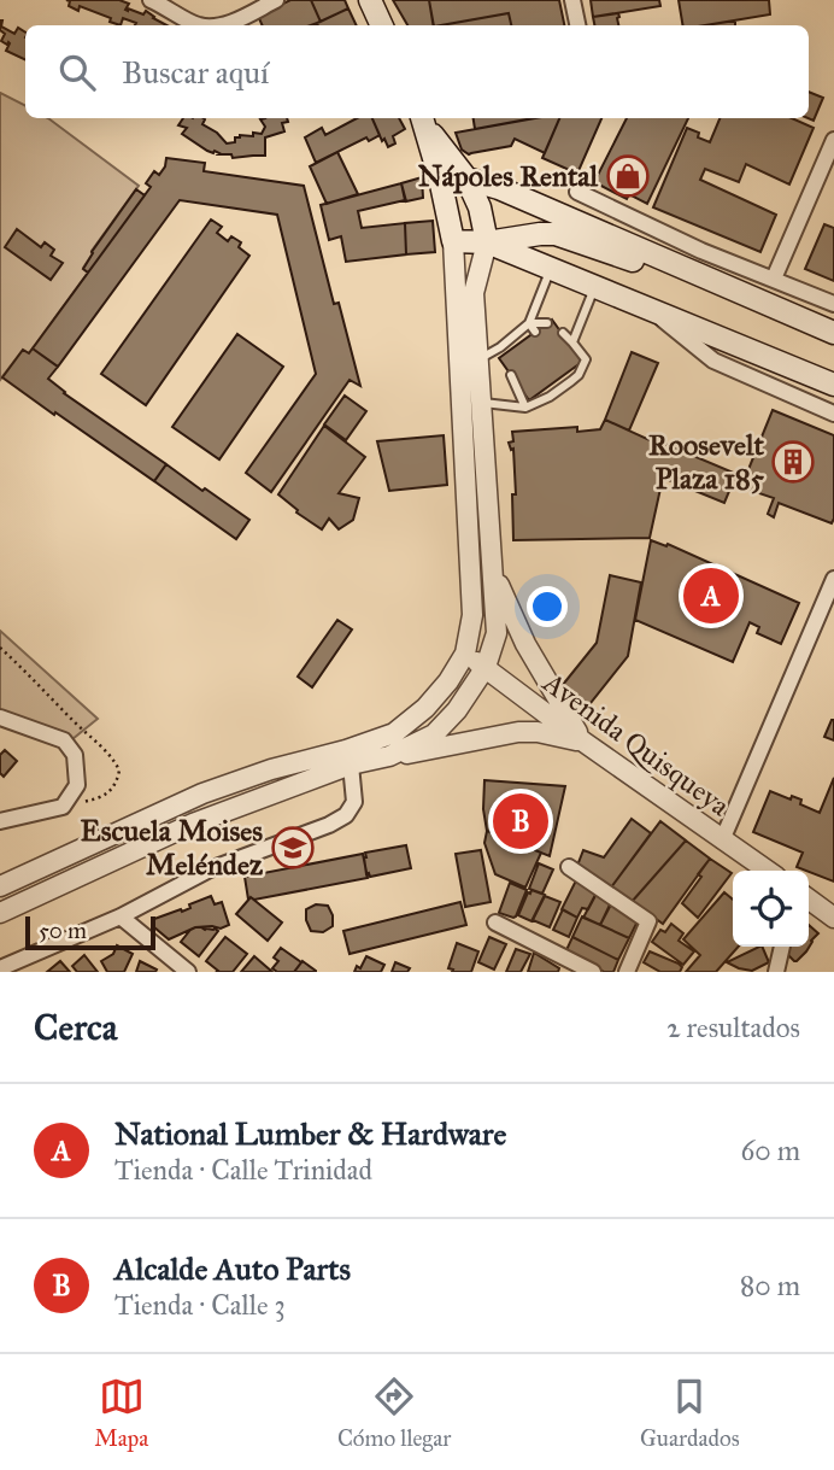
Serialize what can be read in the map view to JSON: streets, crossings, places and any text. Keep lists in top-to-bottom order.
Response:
{
  "streets": {
    "street": ["Avenida Quisqueya"]
  },
  "places": {
    "shop": ["Nápoles Rental"],
    "building": ["Roosevelt Plaza 185"],
    "school or university": ["Escuela Moises Meléndez"]
  },
  "scale_bar": "50 m",
  "page": {
    "search": "Buscar aquí",
    "pins": ["A", "B"],
    "scale": "50 m",
    "heading": ["Cerca", "2 resultados"],
    "list": [
      {
        "mark": "A",
        "name": "National Lumber & Hardware",
        "note": "Tienda · Calle Trinidad",
        "value": "60 m"
      },
      {
        "mark": "B",
        "name": "Alcalde Auto Parts",
        "note": "Tienda · Calle 3",
        "value": "80 m"
      }
    ],
    "nav": ["Mapa", "Cómo llegar", "Guardados"]
  }
}
